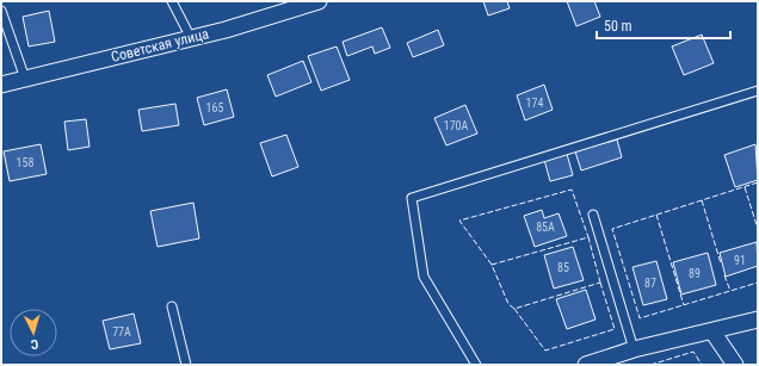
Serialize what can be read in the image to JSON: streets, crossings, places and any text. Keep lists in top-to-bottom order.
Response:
{
  "streets": {
    "street": ["Советская улица"]
  },
  "house_numbers": [
    "174",
    "165",
    "170А",
    "158",
    "85А",
    "91",
    "85",
    "89",
    "87",
    "77А"
  ],
  "scale_bar": "50 m",
  "north": "bottom"
}
